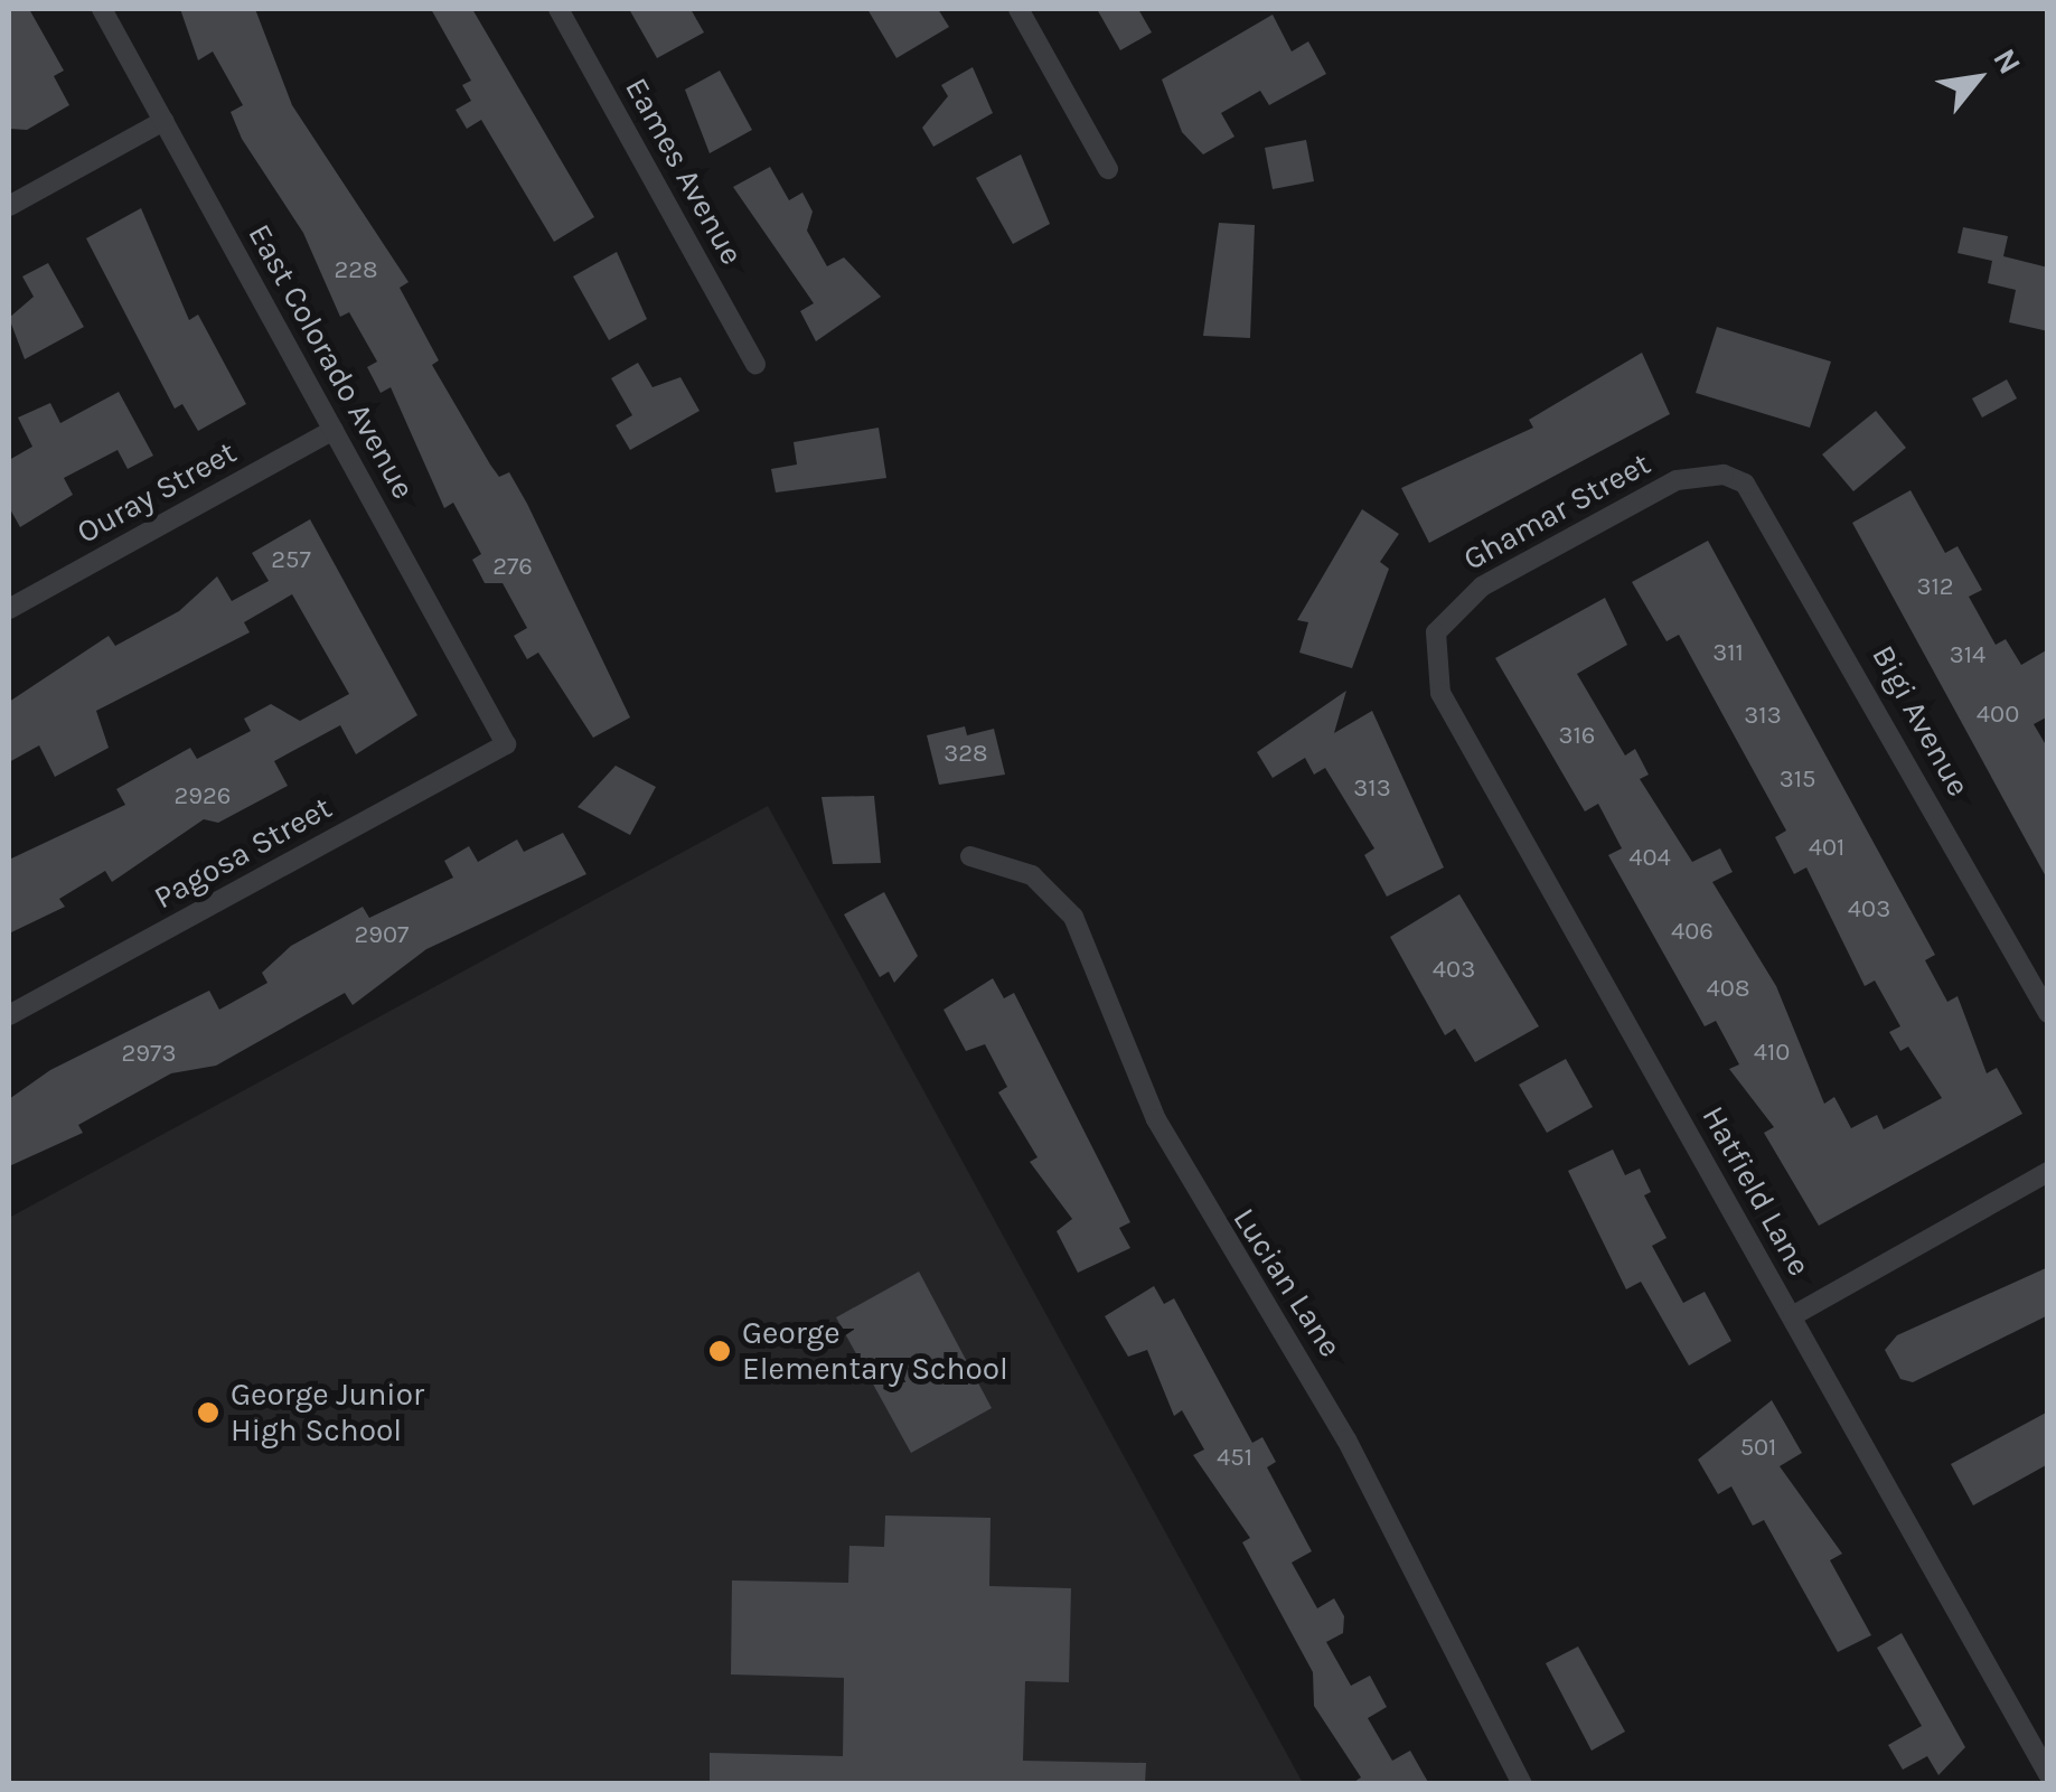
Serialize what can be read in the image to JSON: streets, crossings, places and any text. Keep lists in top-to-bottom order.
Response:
{
  "streets": {
    "street": [
      "Eames Avenue",
      "East Colorado Avenue",
      "Ouray Street",
      "Ghamar Street",
      "Bigi Avenue",
      "Pagosa Street",
      "Hatfield Lane",
      "Lucian Lane"
    ]
  },
  "crossings": [
    ["East Colorado Avenue", "Ouray Street"],
    ["East Colorado Avenue", "Pagosa Street"],
    ["Ghamar Street", "Bigi Avenue"],
    ["Ghamar Street", "Hatfield Lane"]
  ],
  "places": ["George Elementary School", "George Junior High School"],
  "house_numbers": [
    "228",
    "257",
    "276",
    "312",
    "311",
    "314",
    "400",
    "313",
    "316",
    "328",
    "315",
    "313",
    "2926",
    "401",
    "404",
    "403",
    "406",
    "2907",
    "403",
    "408",
    "410",
    "2973",
    "501",
    "451"
  ],
  "north": "top right"
}
